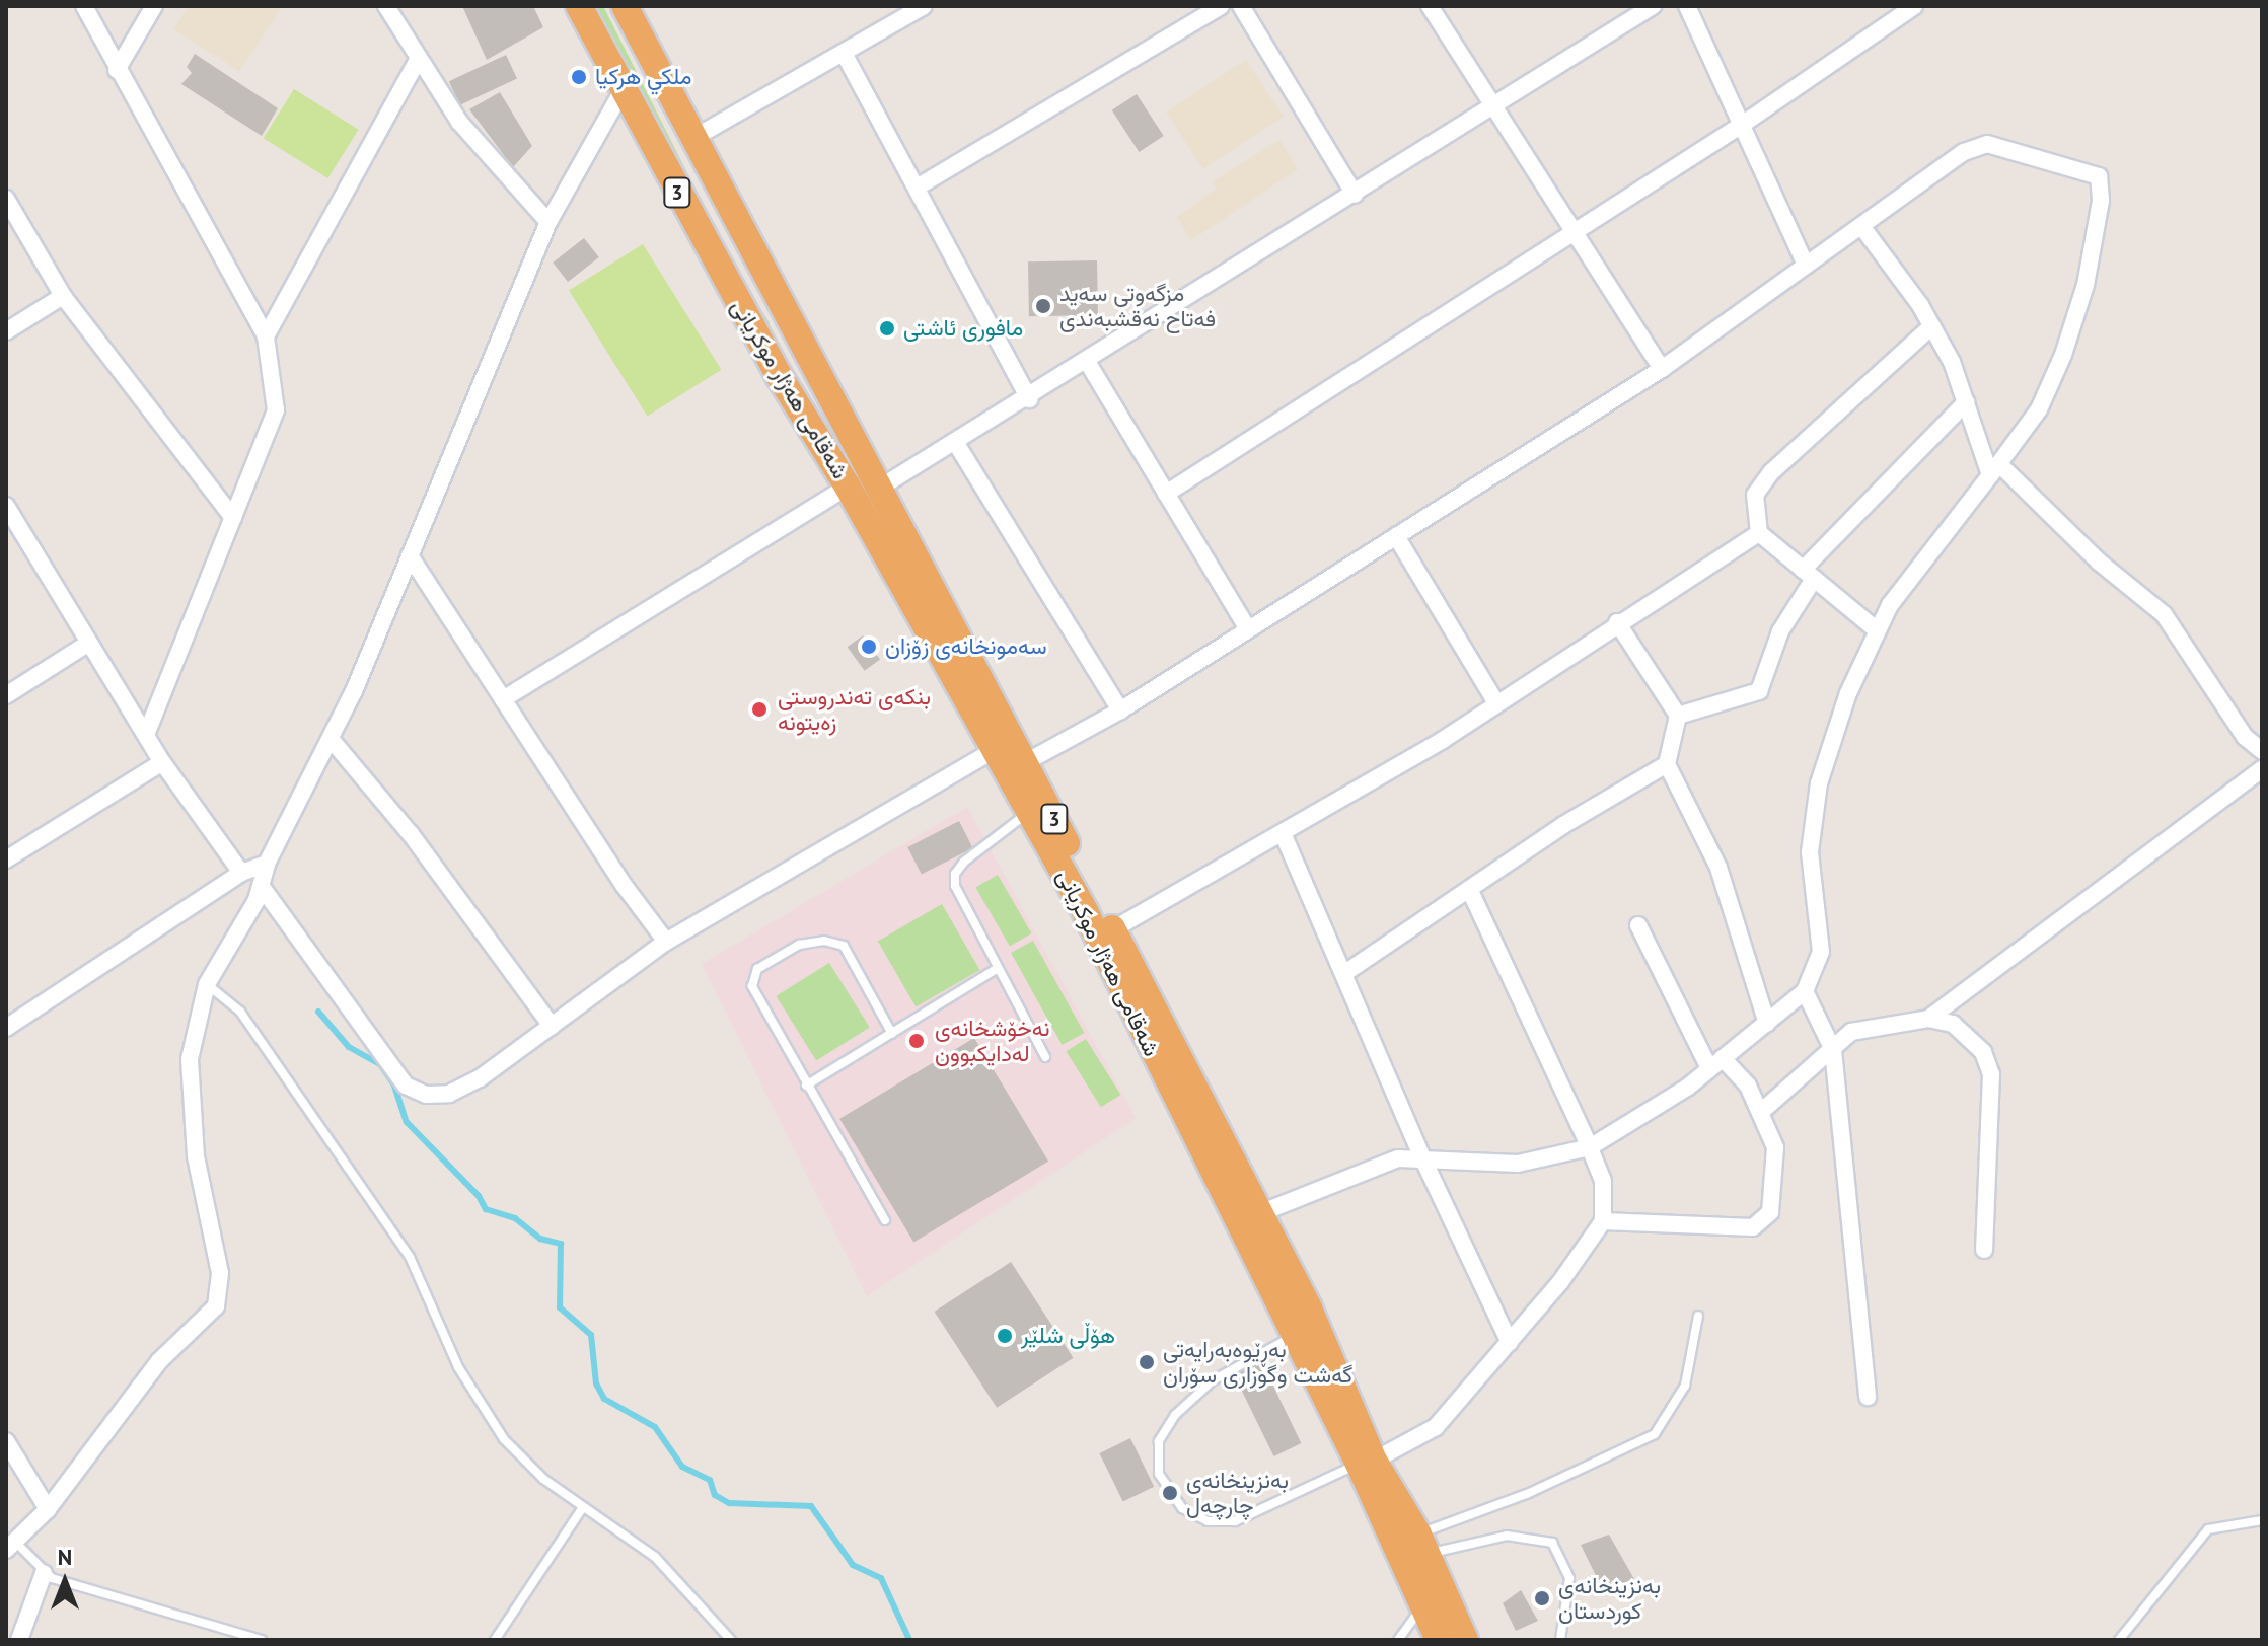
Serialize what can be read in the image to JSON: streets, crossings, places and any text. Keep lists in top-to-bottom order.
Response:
{
  "streets": {
    "highway": ["3", "شەقامی ھەژار موکریانی"]
  },
  "places": [
    "ملكي هركيا",
    "مزگەوتی سەید فەتاح نەقشبەندی",
    "مافوری ئاشتی",
    "سەمونخانەی زۆزان",
    "بنکەی تەندروستی زەیتونە",
    "نەخۆشخانەی لەدایکبوون",
    "هۆڵی شلێر",
    "بەڕێوەبەرایەتی گەشت وگوزاری سۆران",
    "بەنزینخانەی چارچەل",
    "بەنزینخانەی كوردستان"
  ],
  "north": "top"
}
